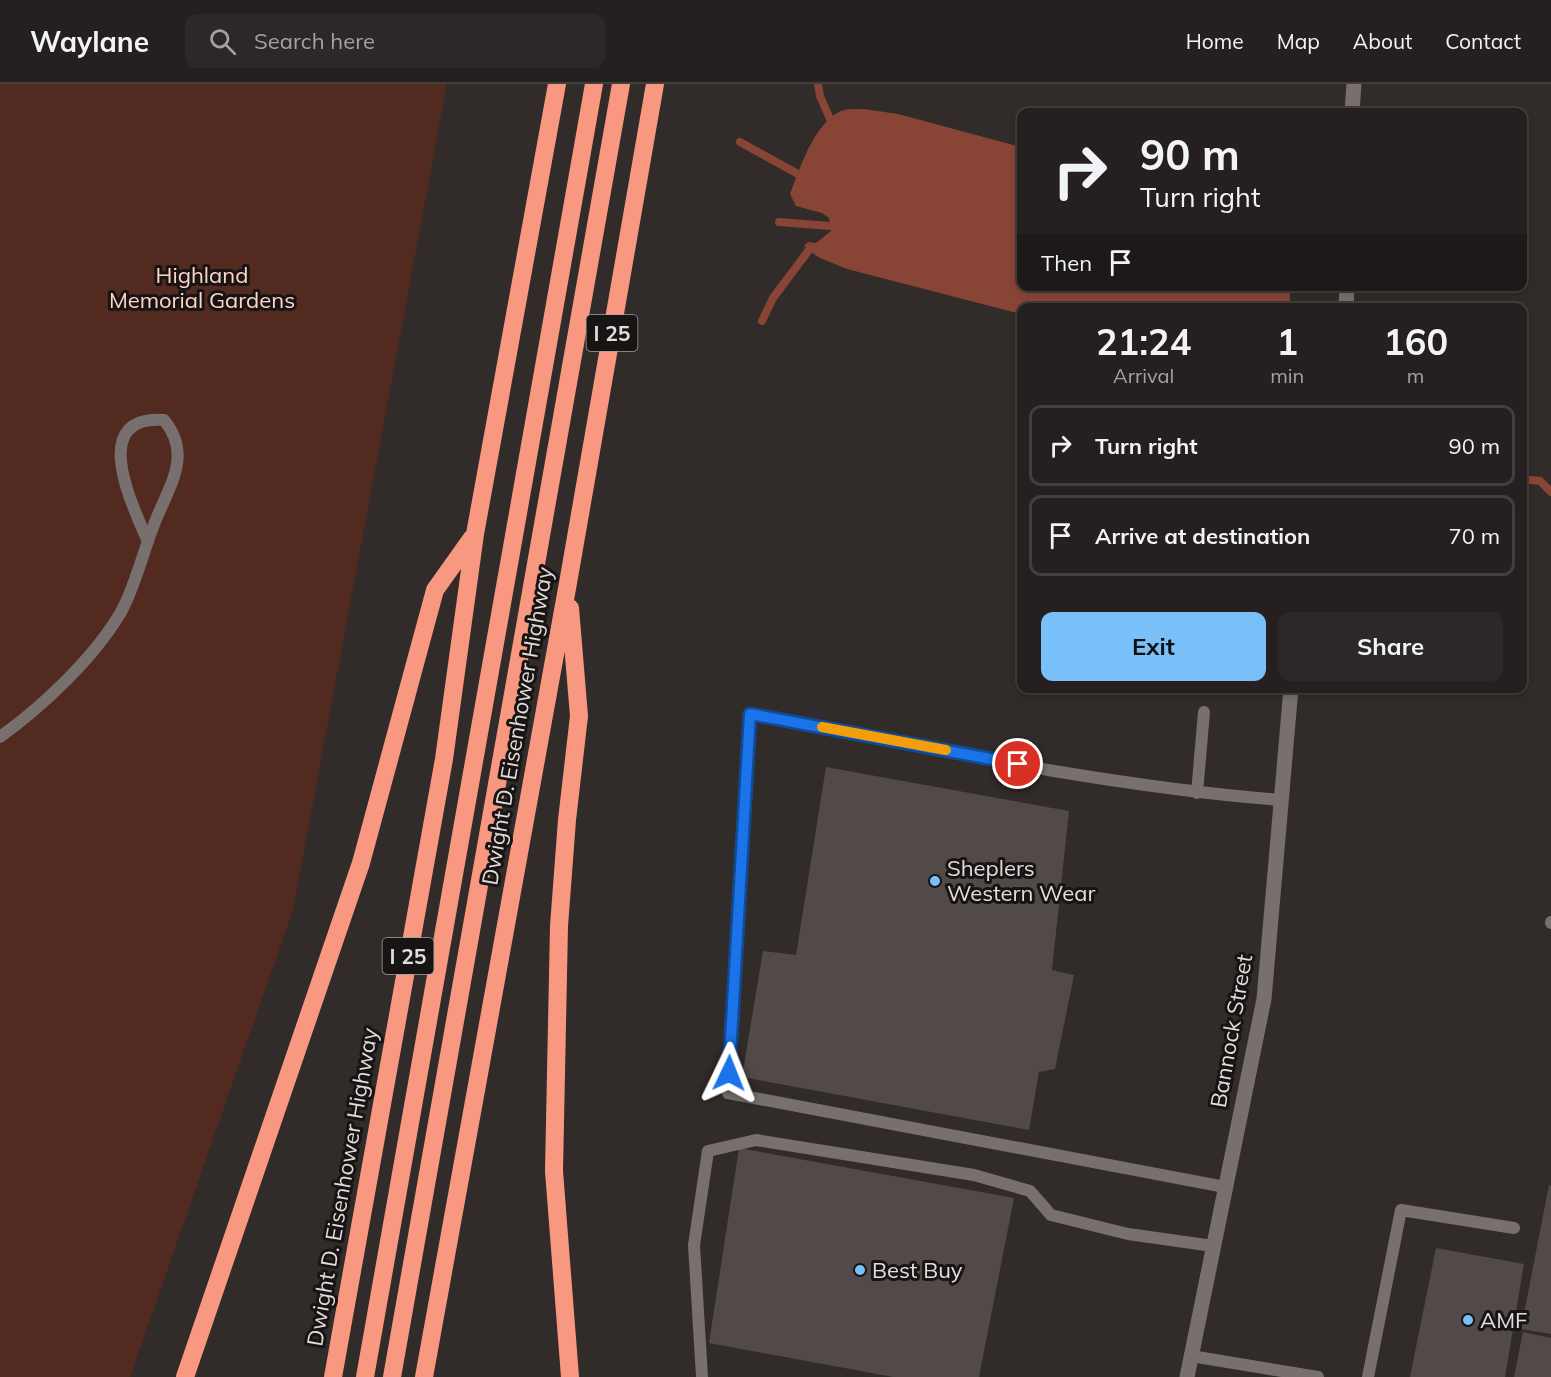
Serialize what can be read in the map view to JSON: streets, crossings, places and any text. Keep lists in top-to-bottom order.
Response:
{
  "streets": {
    "highway": ["I 25", "Dwight D. Eisenhower Highway"],
    "street": ["Bannock Street"]
  },
  "parks": ["Highland Memorial Gardens"],
  "places": ["Sheplers Western Wear", "Best Buy", "AMF"],
  "page": {
    "header": "Waylane",
    "search": "Search here",
    "nav": [
      "Home",
      "Map",
      "About",
      "Contact"
    ],
    "turn": ["90 m", "Turn right"],
    "then": "Then",
    "eta": [
      "21:24",
      "Arrival",
      "1",
      "min",
      "160",
      "m"
    ],
    "list": [
      {
        "name": "Turn right",
        "value": "90 m"
      },
      {
        "name": "Arrive at destination",
        "value": "70 m"
      }
    ],
    "buttons": ["Exit", "Share"]
  }
}
